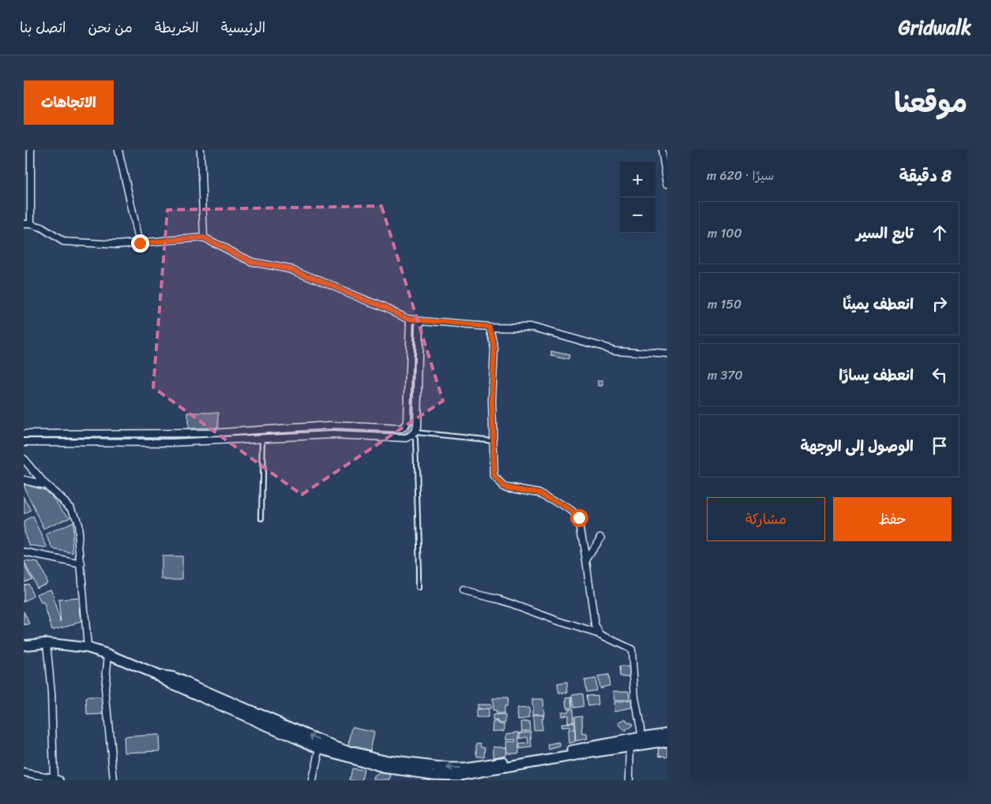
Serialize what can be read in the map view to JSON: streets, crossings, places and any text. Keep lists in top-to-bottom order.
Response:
{
  "page": {
    "header": "Gridwalk",
    "nav": [
      "الرئيسية",
      "الخريطة",
      "من نحن",
      "اتصل بنا"
    ],
    "title": "موقعنا",
    "buttons": [
      "الاتجاهات",
      ["حفظ", "مشاركة"]
    ],
    "heading": ["8 دقيقة", "سيرًا · 620 m"],
    "map_buttons": ["+", "−"],
    "list": [
      ["تابع السير", "100 m"],
      ["انعطف يمينًا", "150 m"],
      ["انعطف يسارًا", "370 m"],
      "الوصول إلى الوجهة"
    ]
  }
}
